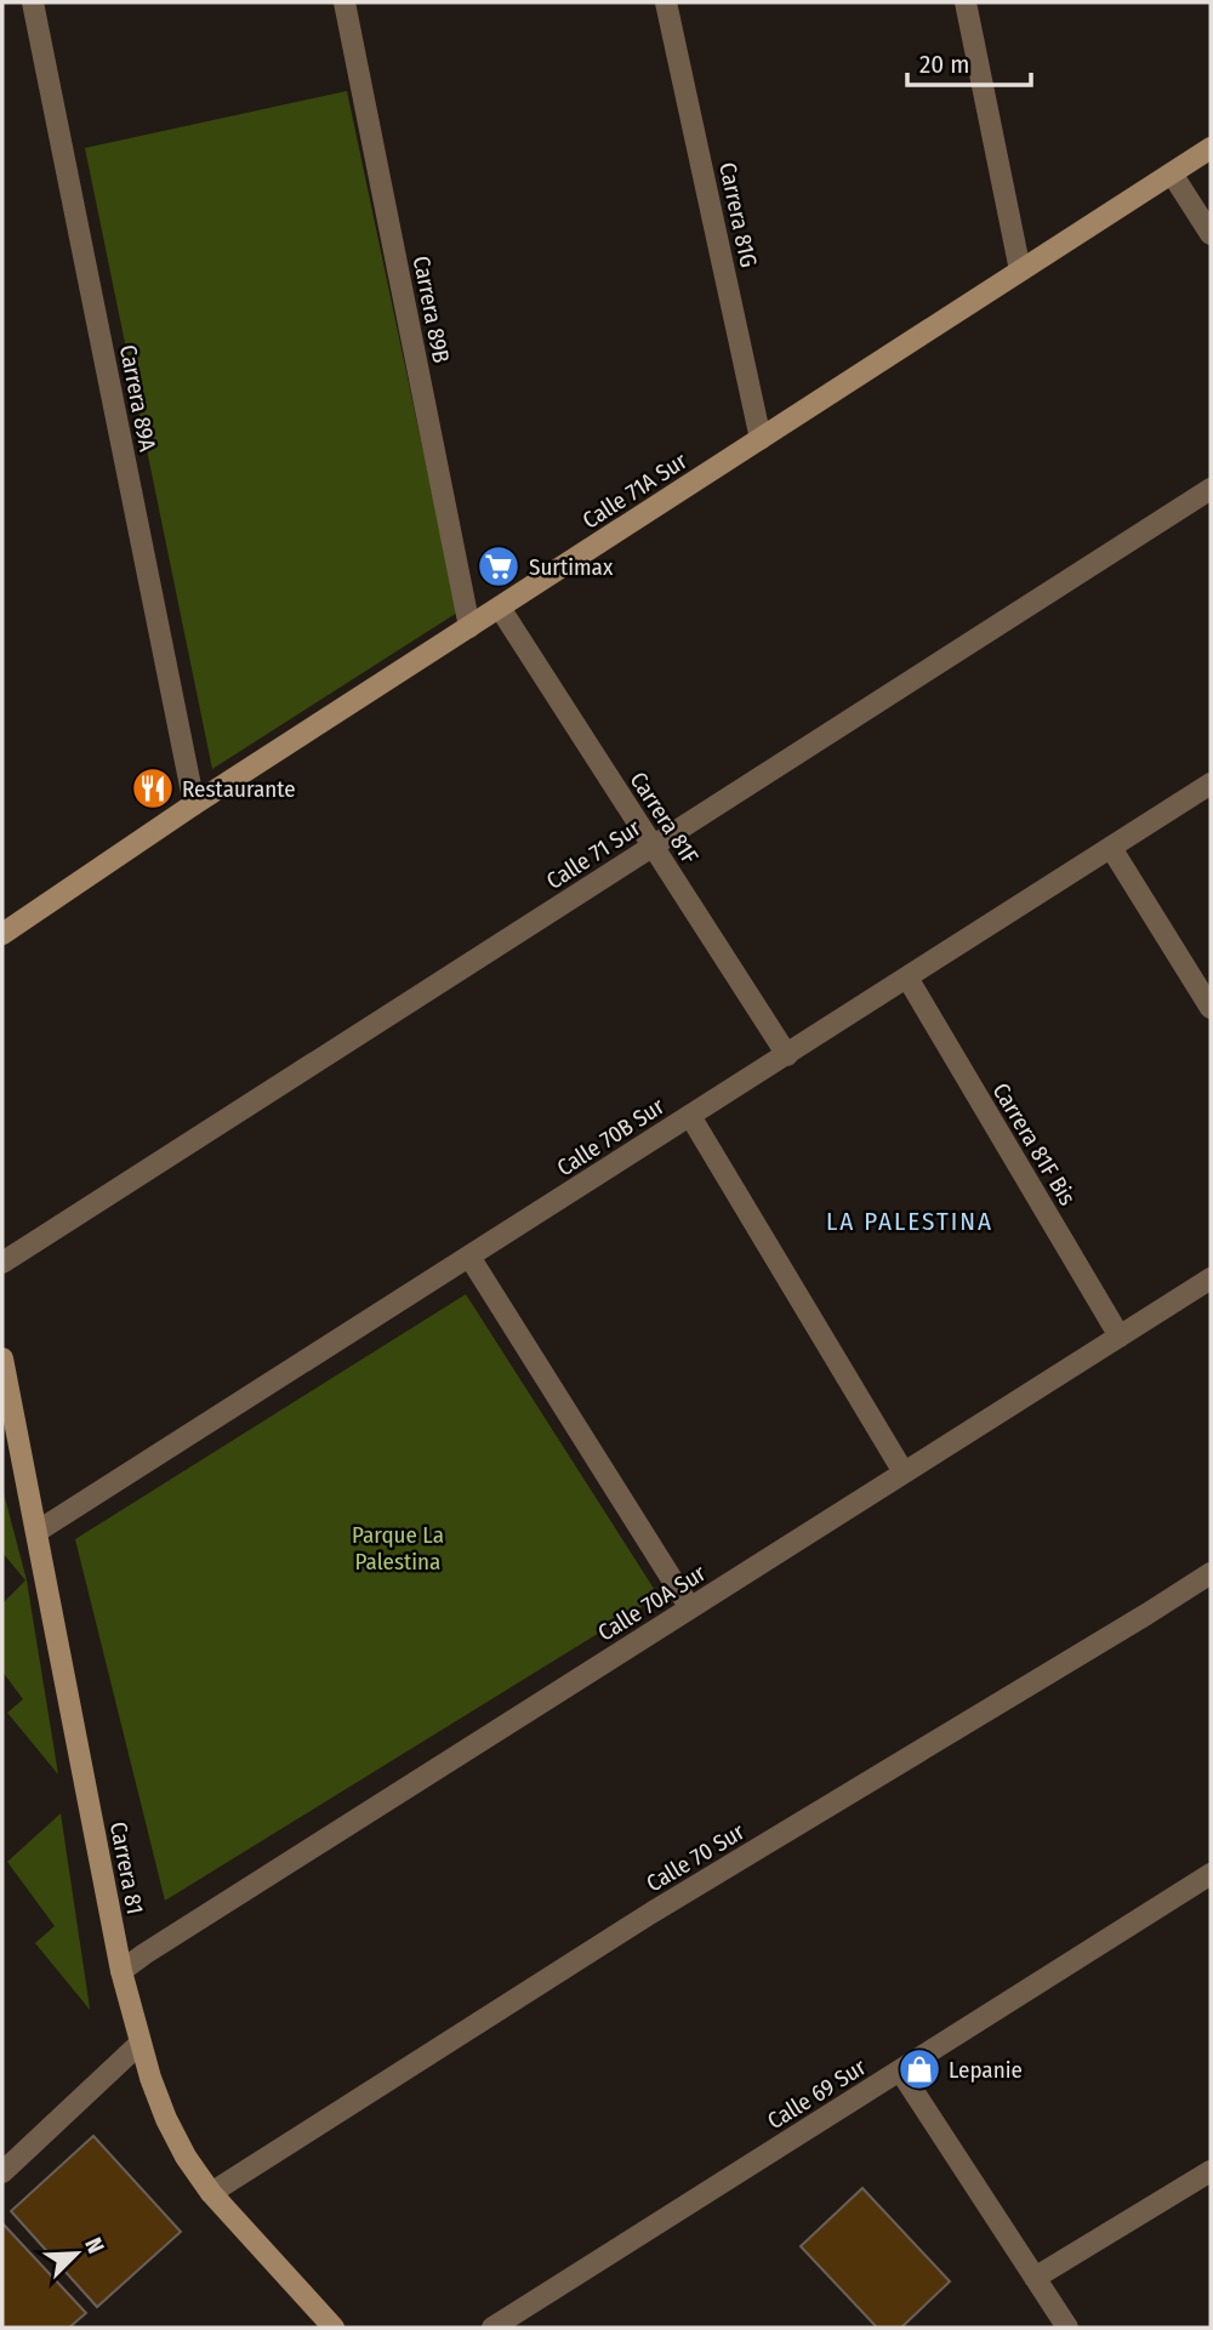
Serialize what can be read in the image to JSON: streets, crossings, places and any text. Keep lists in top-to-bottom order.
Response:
{
  "streets": {
    "street": [
      "Carrera 81G",
      "Carrera 89B",
      "Carrera 89A",
      "Calle 71A Sur",
      "Carrera 81F",
      "Calle 71 Sur",
      "Calle 70B Sur",
      "Carrera 81F Bis",
      "Calle 70A Sur",
      "Calle 70 Sur",
      "Carrera 81",
      "Calle 69 Sur"
    ]
  },
  "crossings": [
    ["Carrera 81G", "Calle 71A Sur"],
    ["Carrera 89B", "Calle 71A Sur"],
    ["Carrera 89A", "Calle 71A Sur"],
    ["Calle 71A Sur", "Carrera 81F"],
    ["Carrera 81F", "Calle 71 Sur"],
    ["Carrera 81F", "Calle 70B Sur"],
    ["Calle 70B Sur", "Carrera 81F Bis"],
    ["Calle 70B Sur", "Carrera 81"],
    ["Carrera 81F Bis", "Calle 70A Sur"],
    ["Calle 70A Sur", "Carrera 81"],
    ["Calle 70 Sur", "Carrera 81"]
  ],
  "districts": ["LA PALESTINA"],
  "parks": ["Parque La Palestina"],
  "places": {
    "supermarket": ["Surtimax"],
    "restaurant": ["Restaurante"],
    "shop": ["Lepanie"]
  },
  "scale_bar": "20 m",
  "north": "top right"
}
